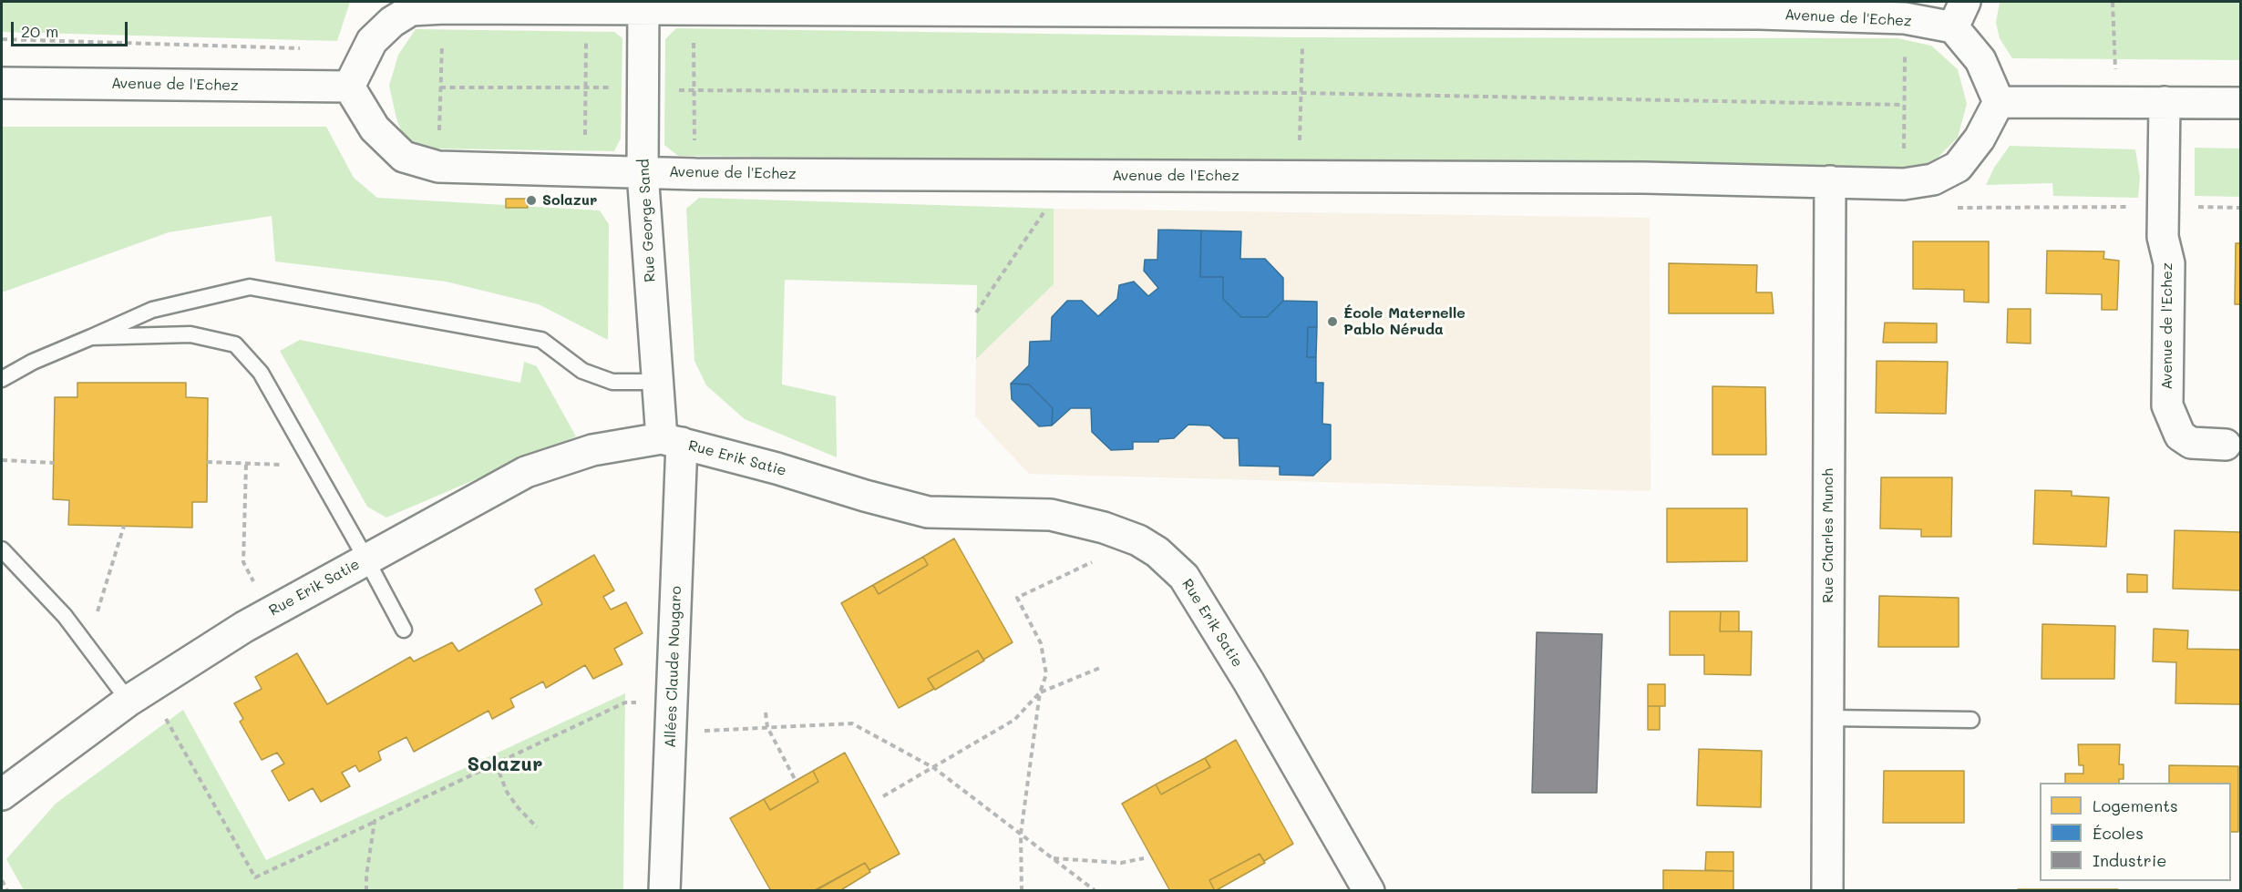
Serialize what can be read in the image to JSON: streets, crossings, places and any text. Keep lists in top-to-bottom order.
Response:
{
  "streets": {
    "street": [
      "Avenue de l'Echez",
      "Rue George Sand",
      "Rue Erik Satie",
      "Rue Charles Munch",
      "Allées Claude Nougaro"
    ]
  },
  "crossings": [
    ["Avenue de l'Echez", "Rue George Sand"],
    ["Avenue de l'Echez", "Rue Charles Munch"],
    ["Rue George Sand", "Rue Erik Satie"],
    ["Rue George Sand", "Allées Claude Nougaro"],
    ["Rue Erik Satie", "Allées Claude Nougaro"]
  ],
  "districts": ["Solazur"],
  "places": ["Solazur", "École Maternelle Pablo Néruda"],
  "legend": ["Logements", "Écoles", "Industrie"],
  "scale_bar": "20 m"
}
